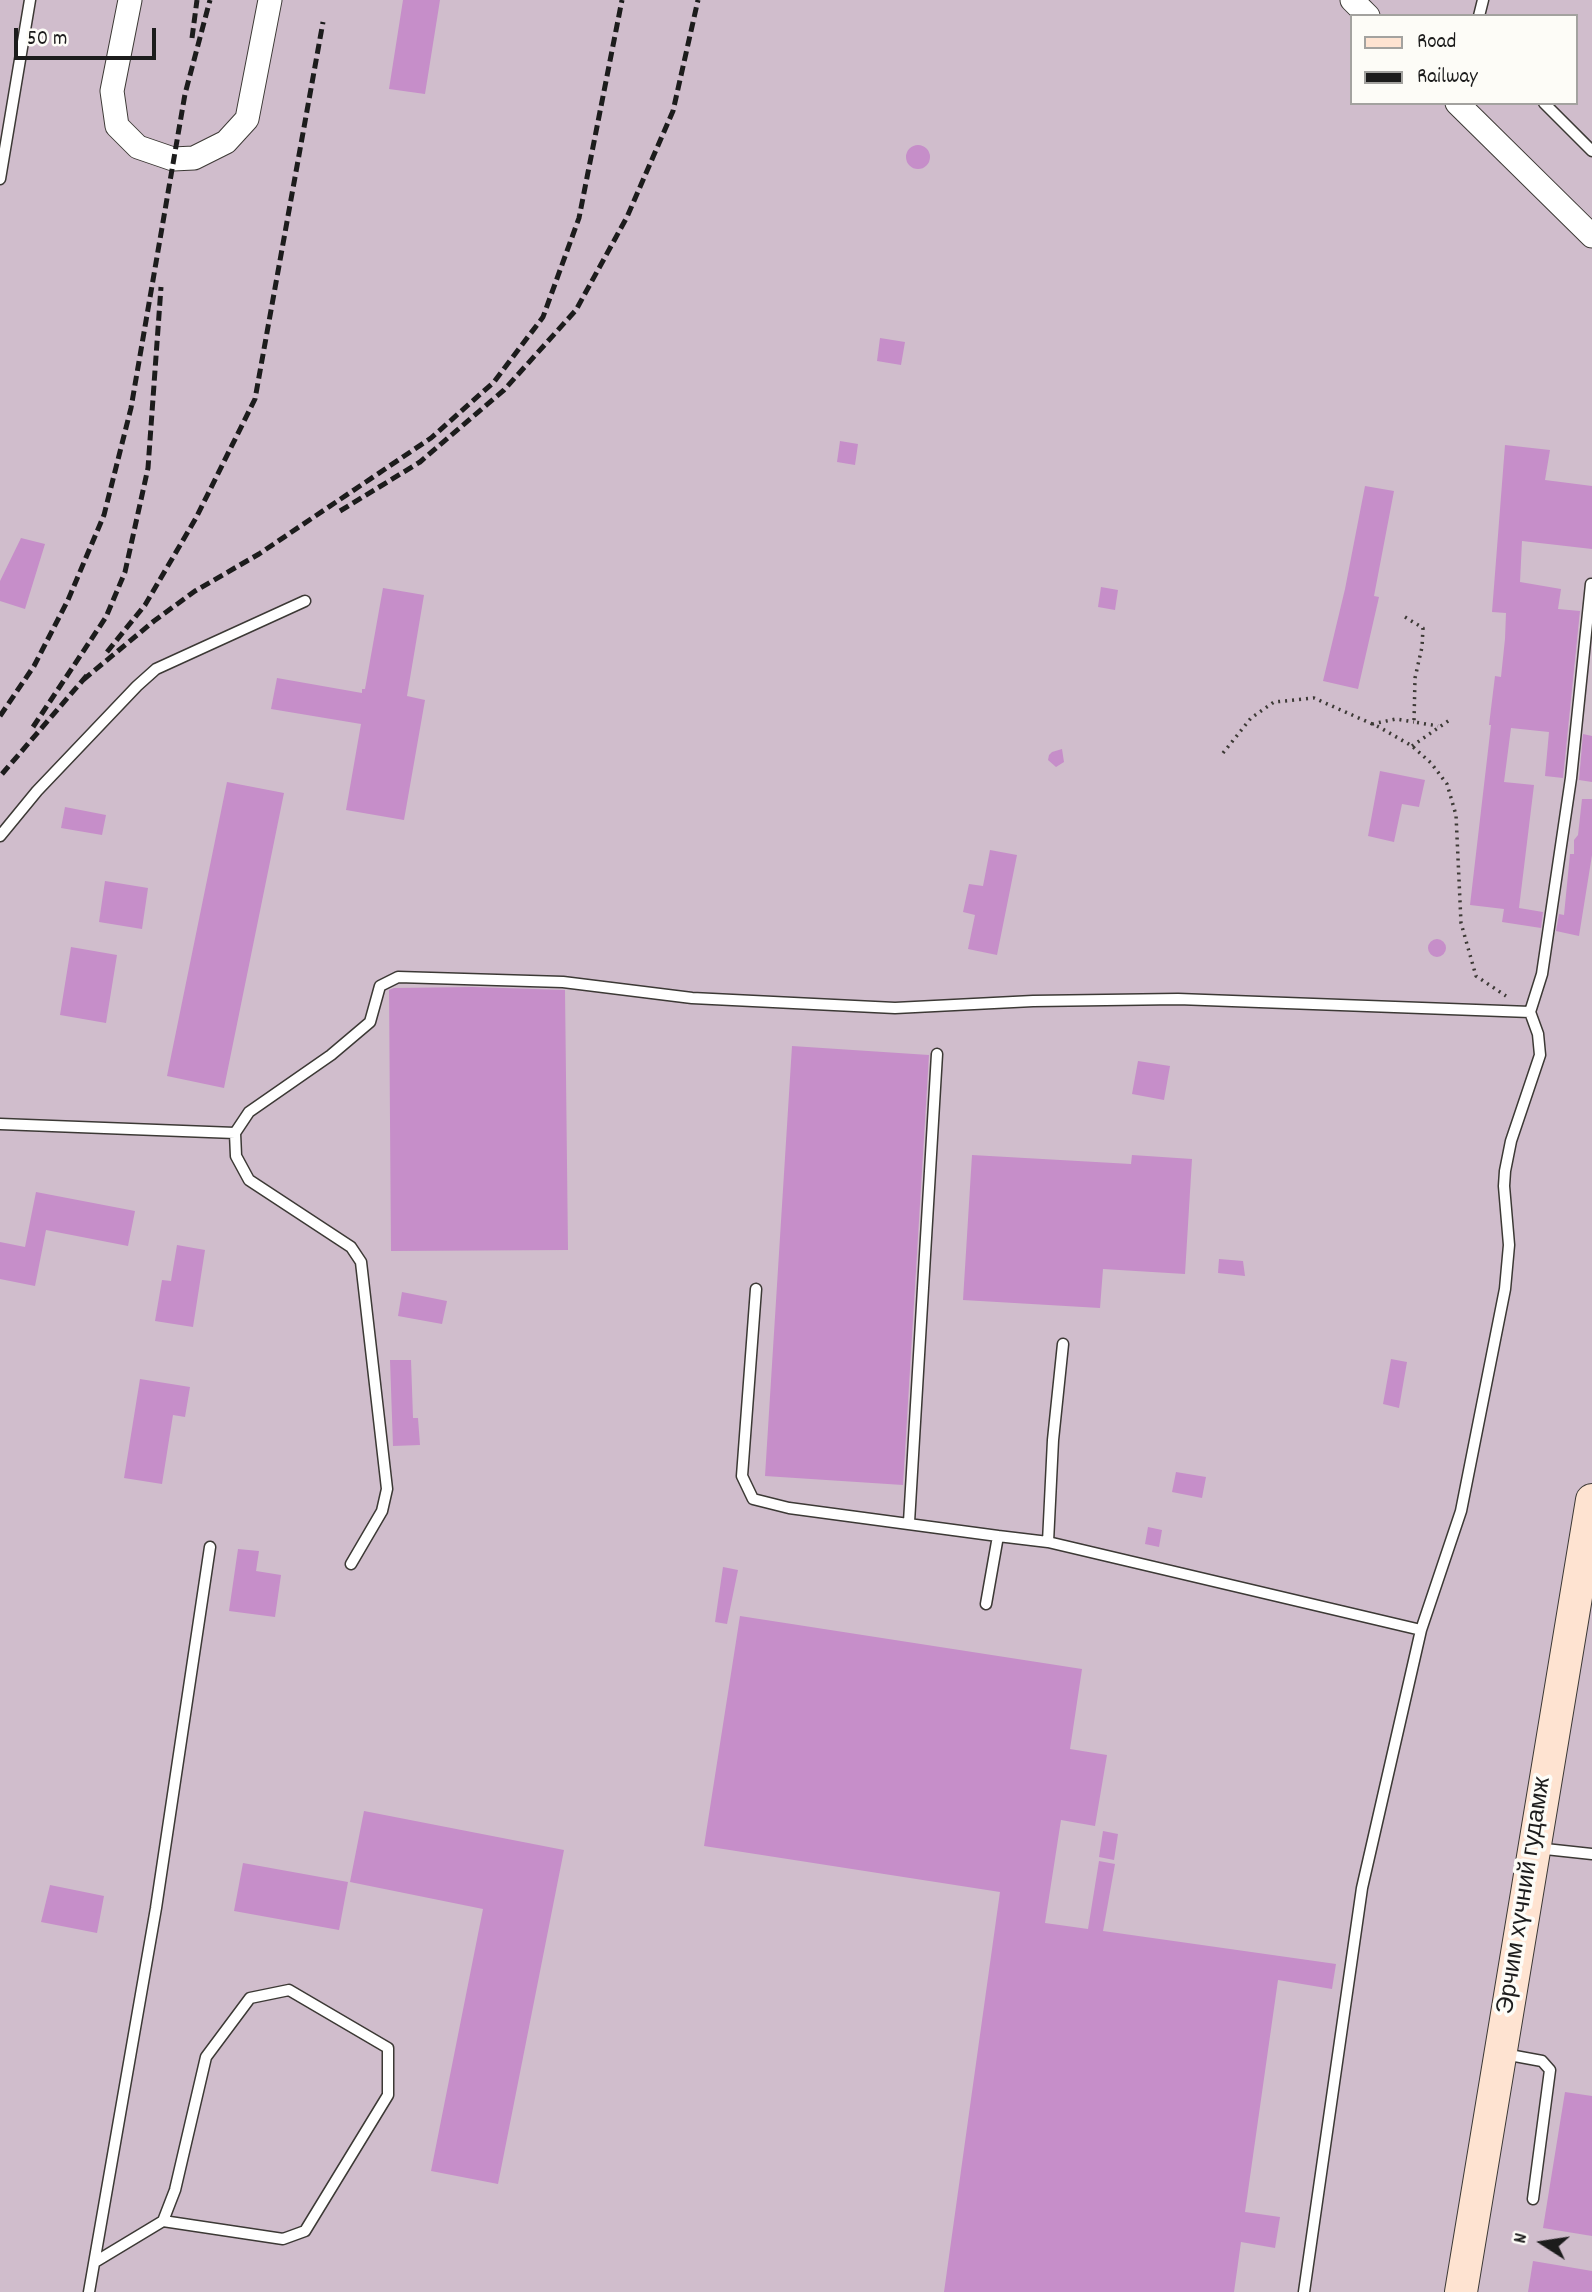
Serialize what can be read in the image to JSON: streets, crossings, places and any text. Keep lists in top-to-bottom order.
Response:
{
  "streets": {
    "main road": ["Эрчим хүчний гудамж"]
  },
  "legend": ["Road", "Railway"],
  "scale_bar": "50 m",
  "north": "left"
}
